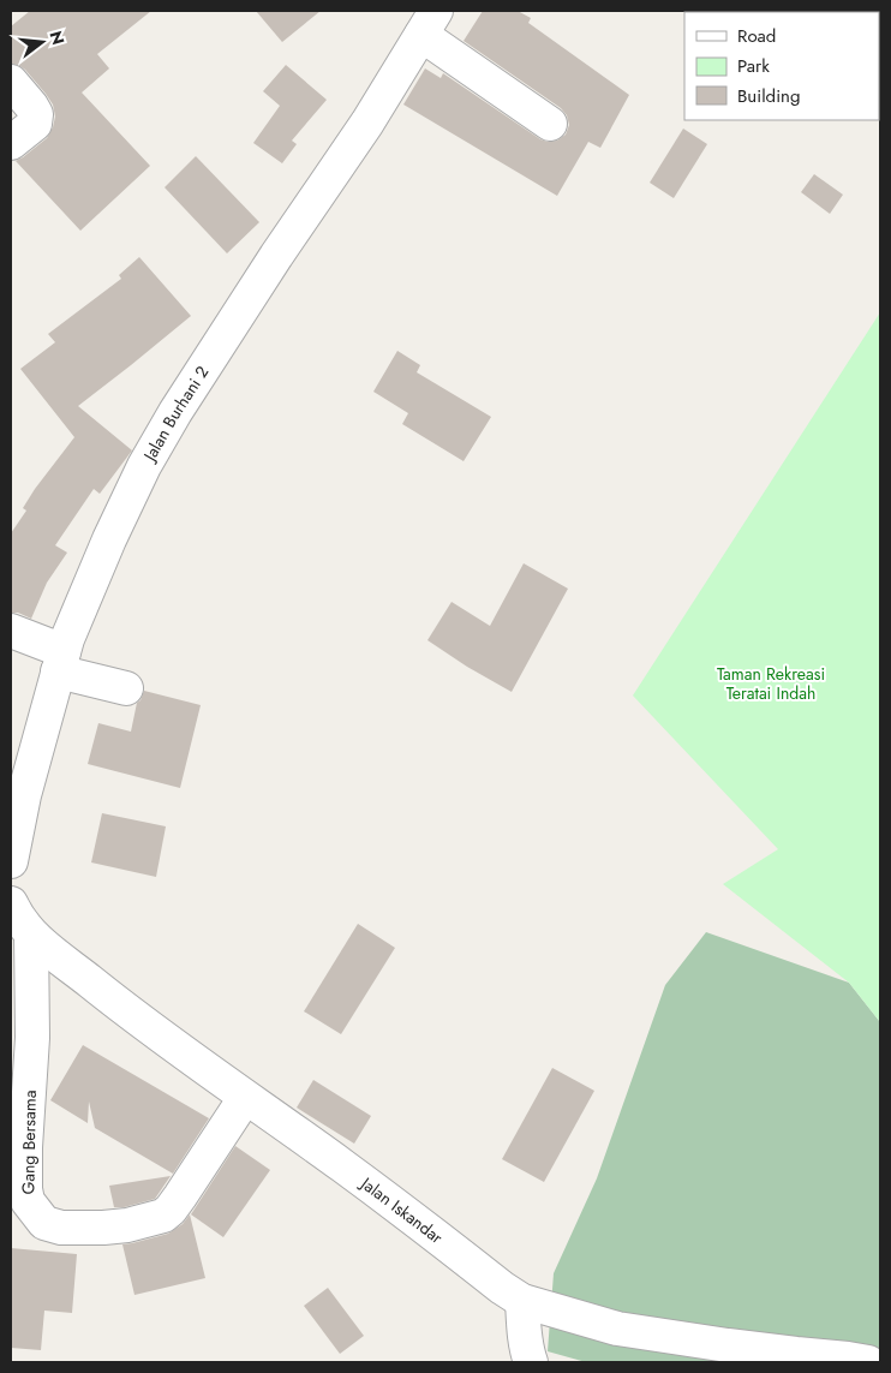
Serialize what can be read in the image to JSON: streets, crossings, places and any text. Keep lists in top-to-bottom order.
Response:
{
  "streets": {
    "street": ["Jalan Burhani 2", "Gang Bersama", "Jalan Iskandar"]
  },
  "crossings": [
    ["Gang Bersama", "Jalan Iskandar"]
  ],
  "parks": ["Taman Rekreasi Teratai Indah"],
  "legend": ["Road", "Park", "Building"],
  "north": "right"
}
